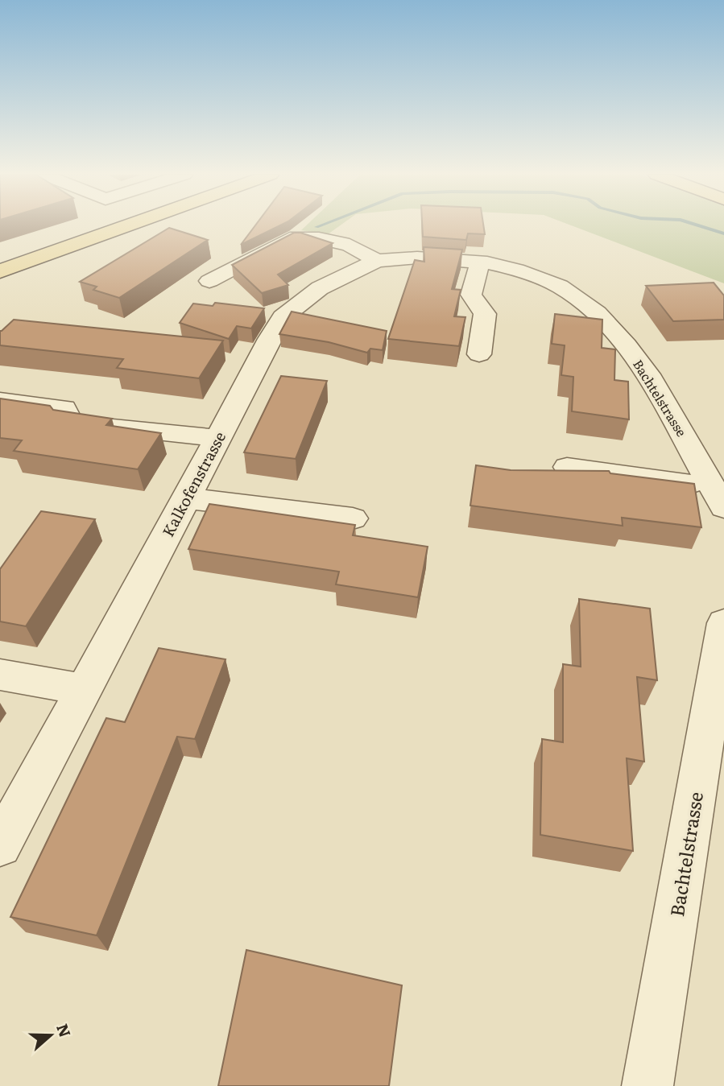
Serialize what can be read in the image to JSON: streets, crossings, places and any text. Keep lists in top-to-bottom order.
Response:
{
  "streets": {
    "street": ["Bachtelstrasse", "Kalkofenstrasse"]
  },
  "crossings": [
    ["Bachtelstrasse", "Kalkofenstrasse"]
  ],
  "north": "right"
}
